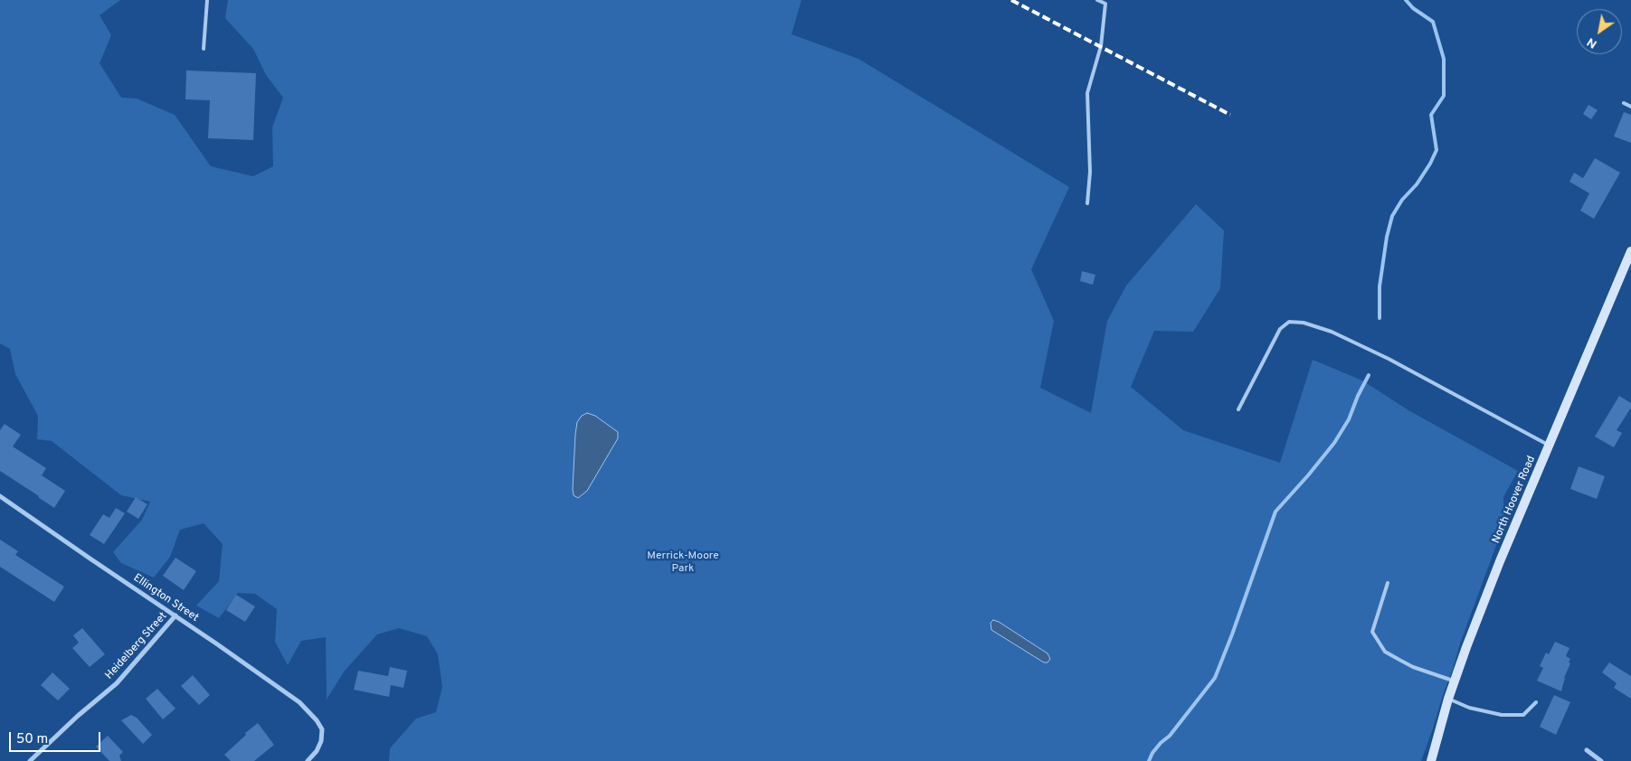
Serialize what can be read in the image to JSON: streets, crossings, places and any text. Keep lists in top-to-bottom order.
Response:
{
  "streets": {
    "street": ["North Hoover Road", "Ellington Street", "Heidelberg Street"]
  },
  "crossings": [
    ["Ellington Street", "Heidelberg Street"]
  ],
  "parks": ["Merrick-Moore Park"],
  "scale_bar": "50 m",
  "north": "bottom left"
}
